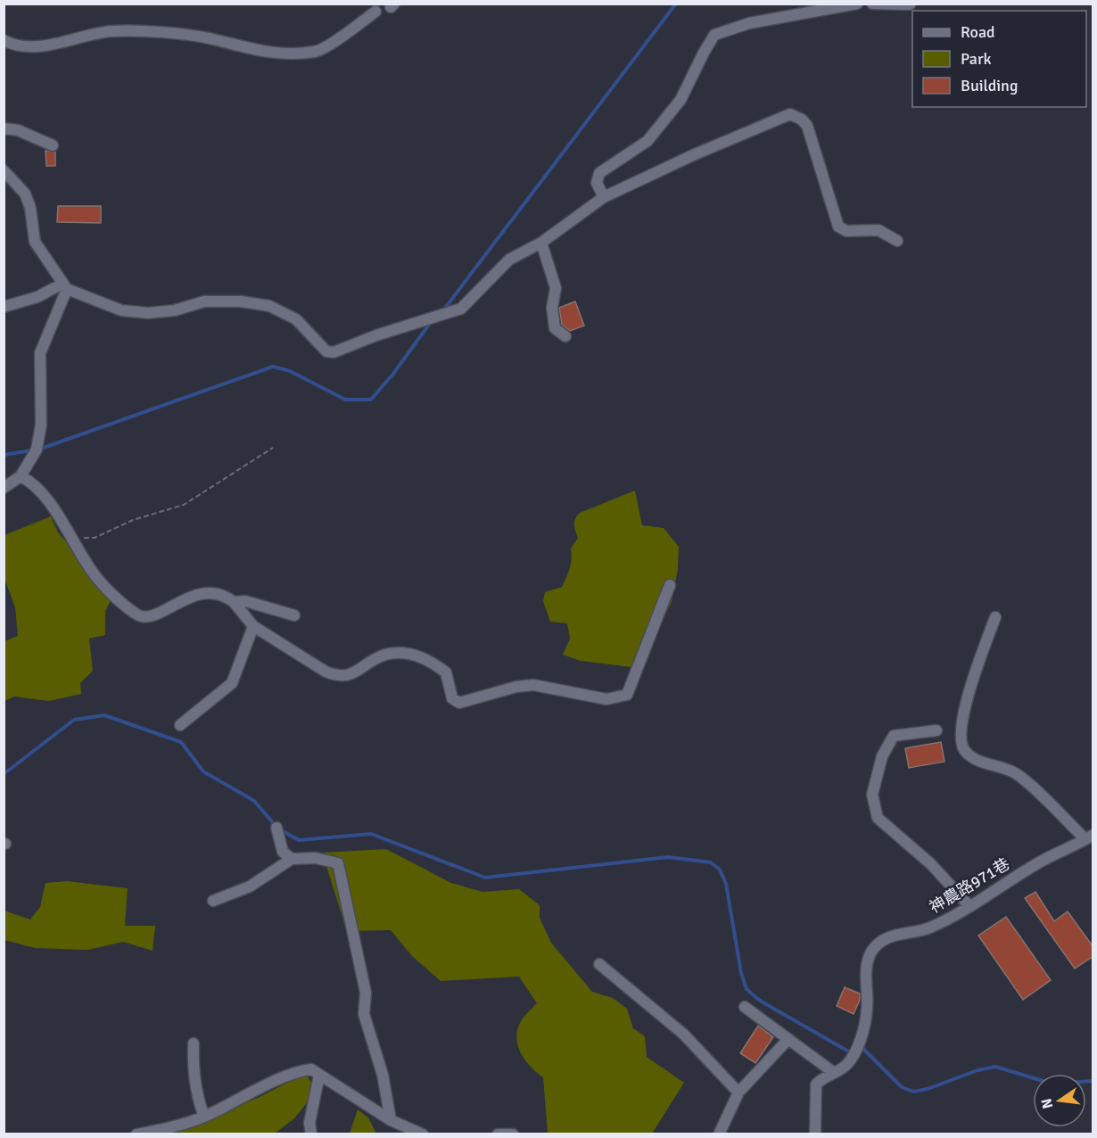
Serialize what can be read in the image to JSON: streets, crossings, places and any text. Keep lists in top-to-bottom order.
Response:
{
  "streets": {
    "street": ["神農路971巷"]
  },
  "legend": ["Road", "Park", "Building"],
  "north": "left"
}
